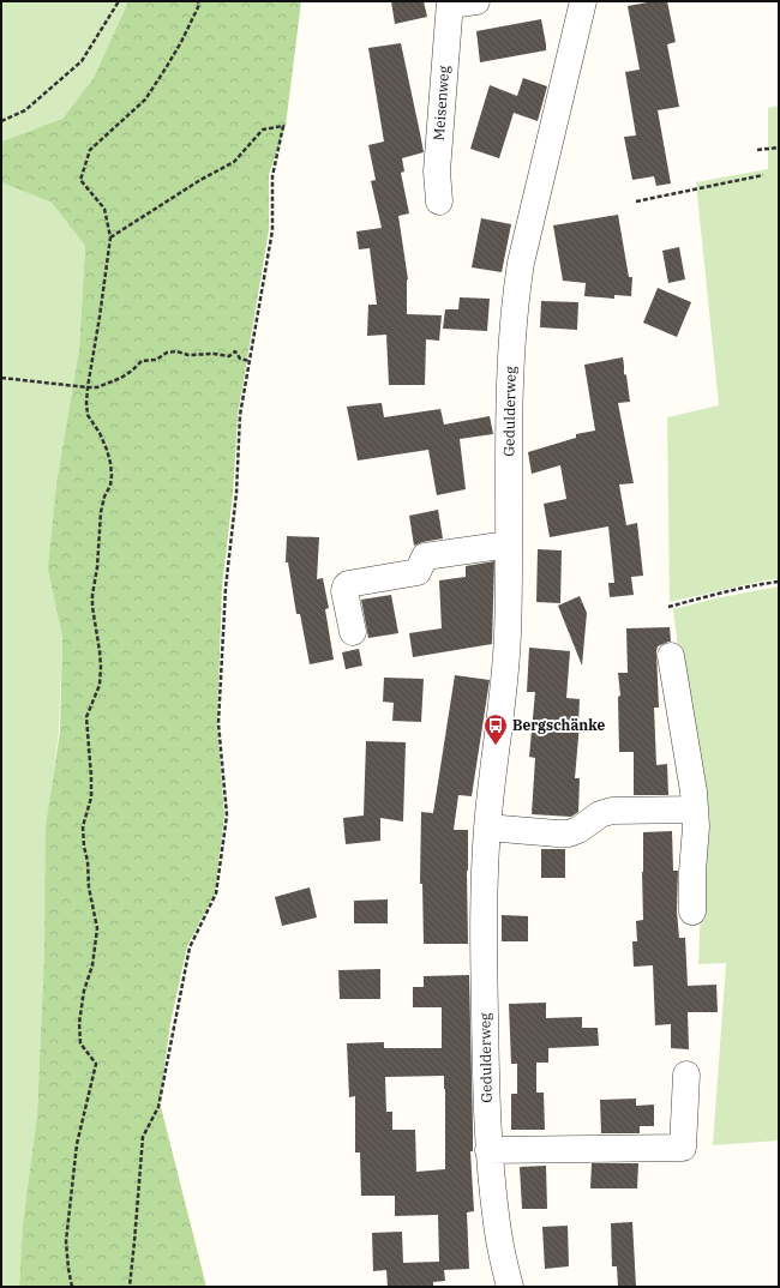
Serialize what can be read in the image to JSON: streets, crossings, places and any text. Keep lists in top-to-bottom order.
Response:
{
  "streets": {
    "street": ["Meisenweg", "Gedulderweg"]
  },
  "places": {
    "bus stop": ["Bergschänke"]
  }
}
